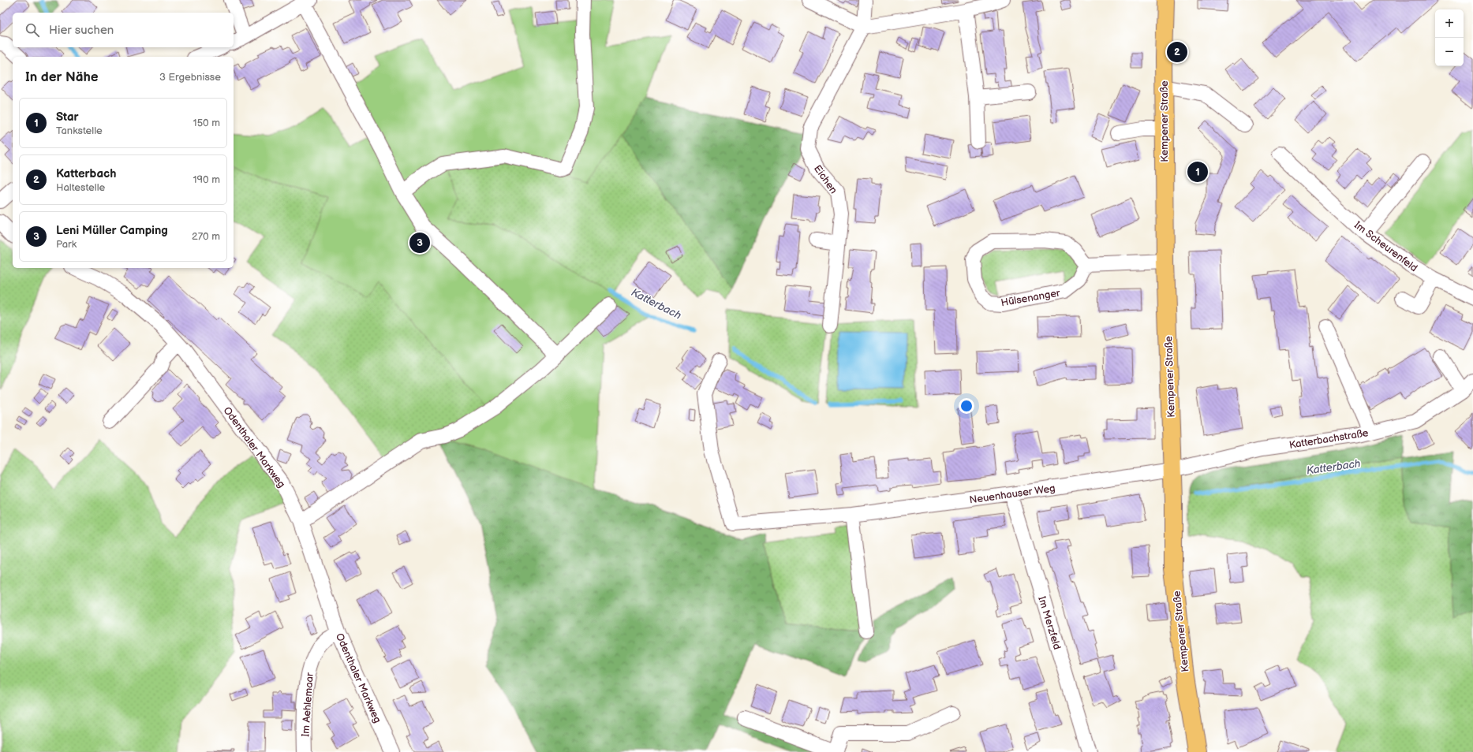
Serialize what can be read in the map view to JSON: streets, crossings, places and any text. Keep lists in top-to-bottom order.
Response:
{
  "streets": {
    "main road": ["Kempener Straße"],
    "street": [
      "Eichen",
      "Im Scheurenfeld",
      "Hülsenanger",
      "Katterbachstraße",
      "Odenthaler Markweg",
      "Neuenhauser Weg",
      "Im Merzfeld",
      "Im Aehlemaar"
    ]
  },
  "crossings": [
    ["Kempener Straße", "Katterbachstraße"],
    ["Kempener Straße", "Neuenhauser Weg"],
    ["Katterbachstraße", "Neuenhauser Weg"],
    ["Odenthaler Markweg", "Im Aehlemaar"],
    ["Neuenhauser Weg", "Im Merzfeld"]
  ],
  "water": ["Katterbach"],
  "page": {
    "map_buttons": ["+", "−"],
    "search": "Hier suchen",
    "pins": ["2", "1", "3"],
    "heading": ["In der Nähe", "3 Ergebnisse"],
    "list": [
      {
        "mark": "1",
        "name": "Star",
        "note": "Tankstelle",
        "value": "150 m"
      },
      {
        "mark": "2",
        "name": "Katterbach",
        "note": "Haltestelle",
        "value": "190 m"
      },
      {
        "mark": "3",
        "name": "Leni Müller Camping",
        "note": "Park",
        "value": "270 m"
      }
    ]
  }
}
